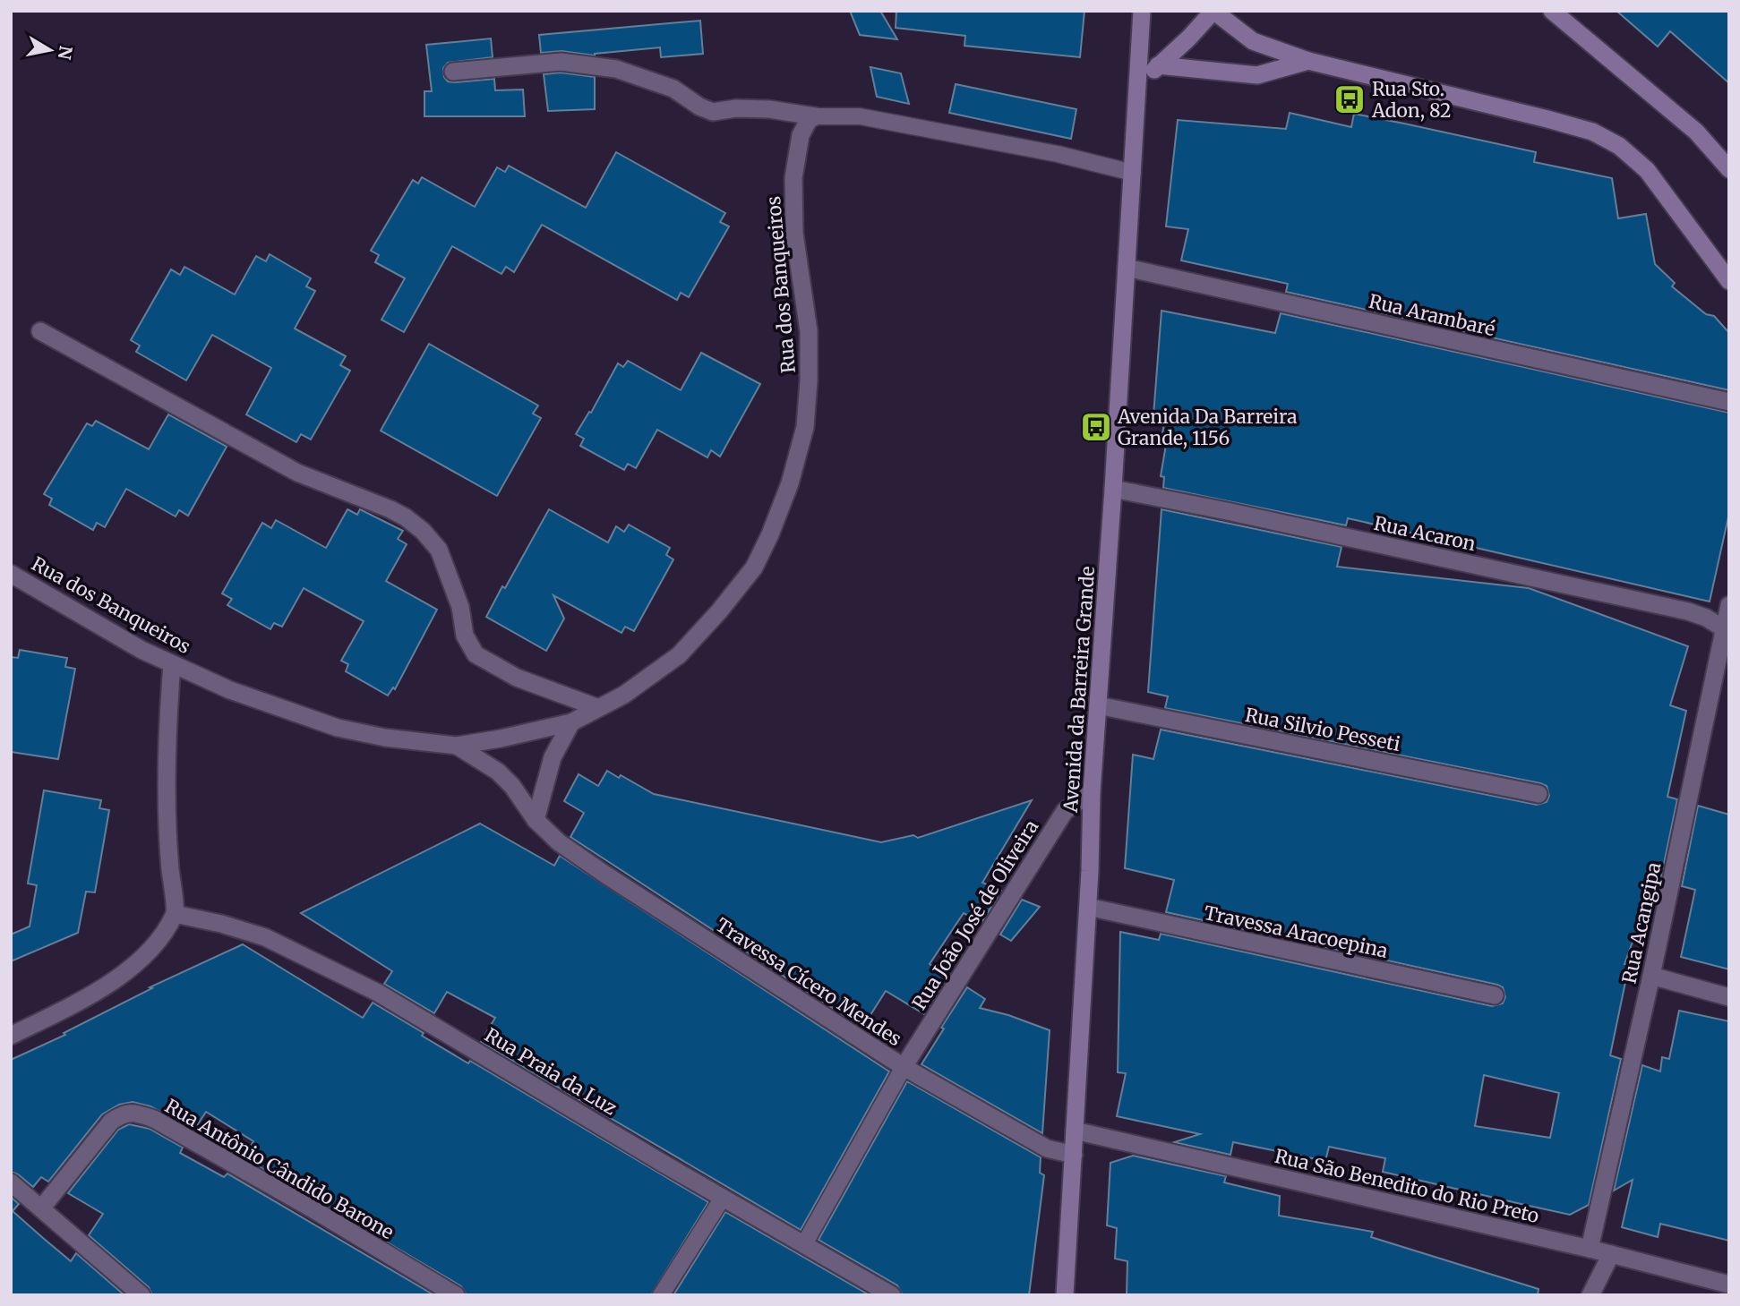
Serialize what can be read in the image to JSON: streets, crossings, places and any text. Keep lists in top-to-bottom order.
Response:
{
  "streets": {
    "main road": ["Avenida da Barreira Grande"],
    "street": [
      "Rua dos Banqueiros",
      "Rua Arambaré",
      "Rua Acaron",
      "Rua Silvio Pesseti",
      "Rua João José de Oliveira",
      "Rua Acangipa",
      "Travessa Aracoepina",
      "Travessa Cícero Mendes",
      "Rua Praia da Luz",
      "Rua Antônio Cândido Barone",
      "Rua São Benedito do Rio Preto"
    ]
  },
  "crossings": [
    ["Rua dos Banqueiros", "Travessa Cícero Mendes"],
    ["Rua Arambaré", "Avenida da Barreira Grande"],
    ["Rua Acaron", "Avenida da Barreira Grande"],
    ["Rua Acaron", "Rua Acangipa"],
    ["Avenida da Barreira Grande", "Rua Silvio Pesseti"],
    ["Avenida da Barreira Grande", "Rua João José de Oliveira"],
    ["Avenida da Barreira Grande", "Travessa Aracoepina"],
    ["Avenida da Barreira Grande", "Travessa Cícero Mendes"],
    ["Avenida da Barreira Grande", "Rua São Benedito do Rio Preto"],
    ["Rua João José de Oliveira", "Travessa Cícero Mendes"],
    ["Rua Acangipa", "Rua São Benedito do Rio Preto"]
  ],
  "places": {
    "bus stop": ["Rua Sto. Adon, 82", "Avenida Da Barreira Grande, 1156"]
  },
  "north": "right"
}
